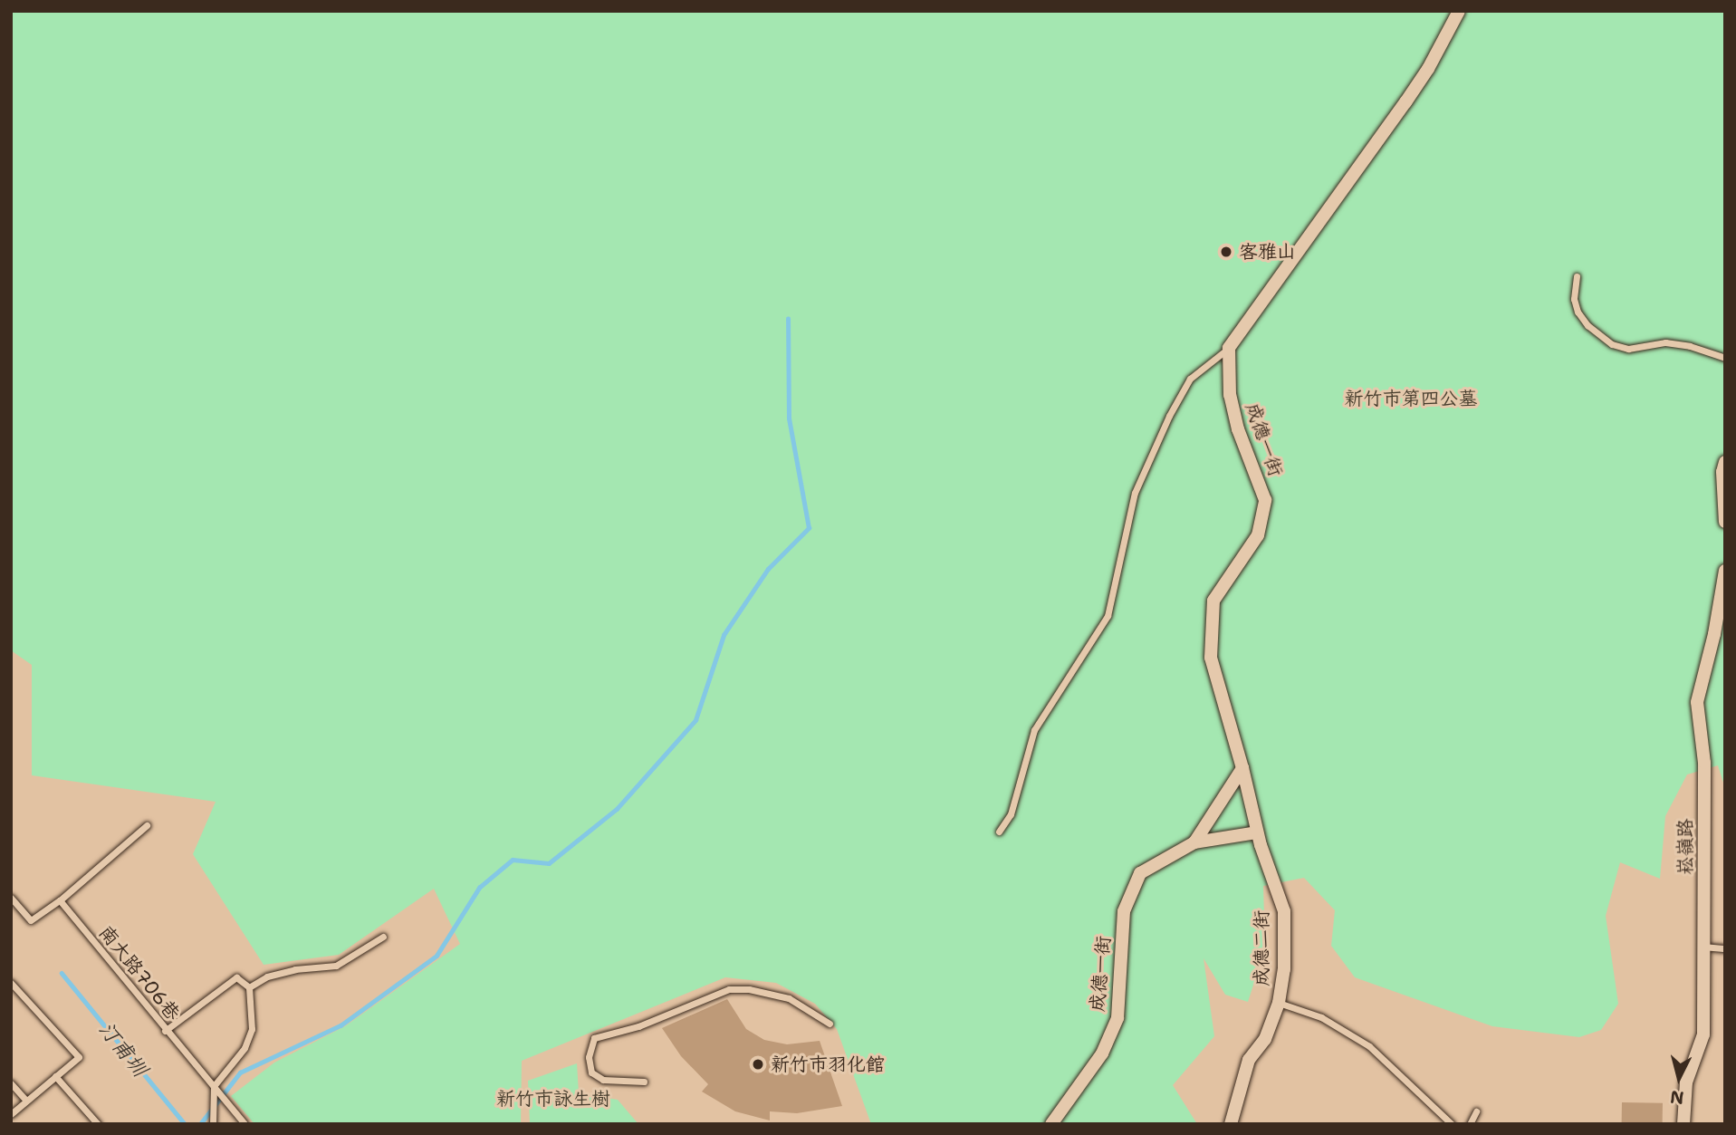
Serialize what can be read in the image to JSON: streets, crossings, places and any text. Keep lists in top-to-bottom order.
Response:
{
  "streets": {
    "street": ["成德一街", "崧嶺路", "成德二街"],
    "lane": ["南大路706巷"]
  },
  "crossings": [
    ["成德一街", "成德二街"]
  ],
  "water": ["汀甫圳"],
  "parks": ["新竹市第四公墓", "新竹市詠生樹"],
  "places": ["客雅山", "新竹市羽化館"],
  "north": "bottom"
}
